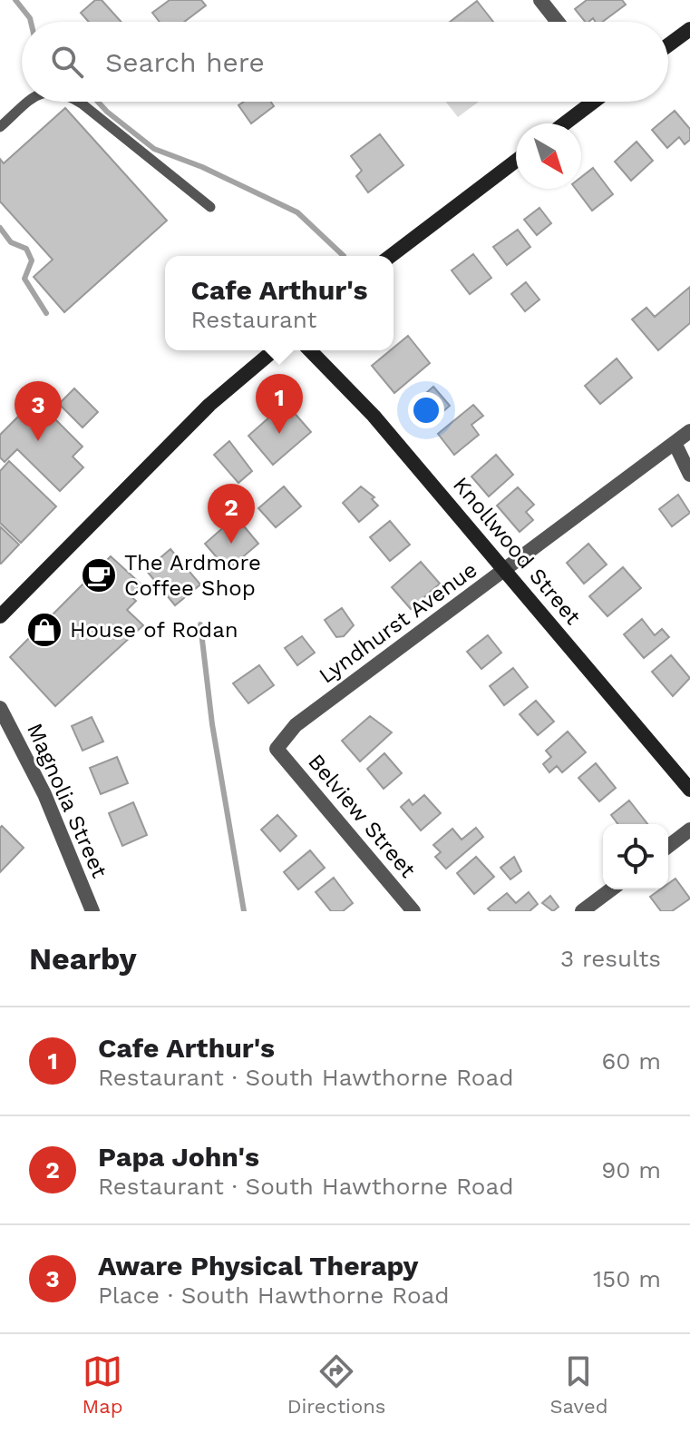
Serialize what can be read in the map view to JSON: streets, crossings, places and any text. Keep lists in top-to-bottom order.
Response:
{
  "streets": {
    "main road": ["Knollwood Street"],
    "street": ["Lyndhurst Avenue", "Magnolia Street", "Belview Street"]
  },
  "crossings": [
    ["Knollwood Street", "Lyndhurst Avenue"],
    ["Lyndhurst Avenue", "Belview Street"]
  ],
  "places": {
    "cafe": ["The Ardmore Coffee Shop"],
    "shop": ["House of Rodan"]
  },
  "north": "bottom right",
  "page": {
    "search": "Search here",
    "popup": ["Cafe Arthur's", "Restaurant"],
    "pins": ["1", "3", "2"],
    "heading": ["Nearby", "3 results"],
    "list": [
      {
        "mark": "1",
        "name": "Cafe Arthur's",
        "note": "Restaurant · South Hawthorne Road",
        "value": "60 m"
      },
      {
        "mark": "2",
        "name": "Papa John's",
        "note": "Restaurant · South Hawthorne Road",
        "value": "90 m"
      },
      {
        "mark": "3",
        "name": "Aware Physical Therapy",
        "note": "Place · South Hawthorne Road",
        "value": "150 m"
      }
    ],
    "nav": ["Map", "Directions", "Saved"]
  }
}
